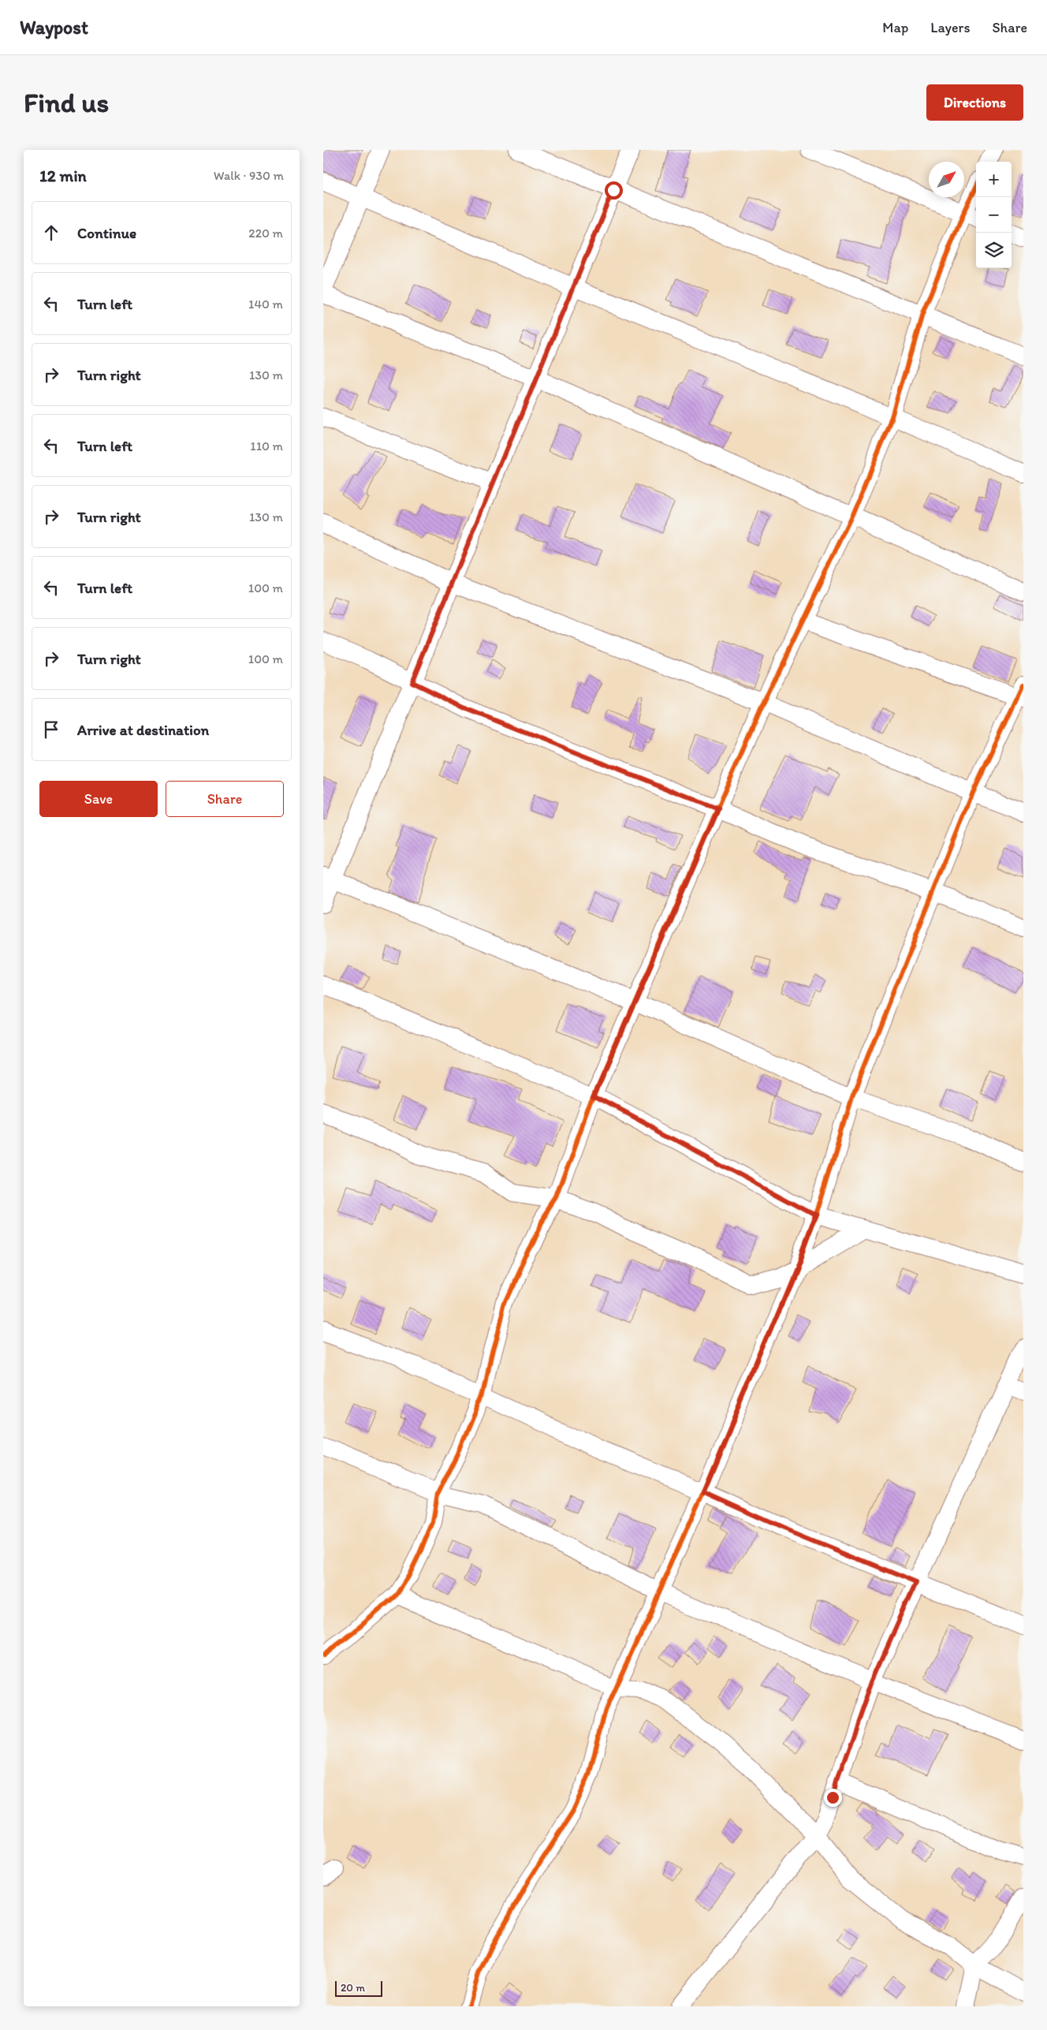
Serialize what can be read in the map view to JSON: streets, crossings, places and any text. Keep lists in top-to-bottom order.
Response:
{
  "scale_bar": "20 m",
  "north": "top right",
  "page": {
    "header": "Waypost",
    "nav": ["Map", "Layers", "Share"],
    "buttons": [
      "Directions",
      ["Save", "Share"]
    ],
    "title": "Find us",
    "heading": ["12 min", "Walk · 930 m"],
    "map_buttons": ["+", "−"],
    "list": [
      ["Continue", "220 m"],
      ["Turn left", "140 m"],
      ["Turn right", "130 m"],
      ["Turn left", "110 m"],
      ["Turn right", "130 m"],
      ["Turn left", "100 m"],
      ["Turn right", "100 m"],
      "Arrive at destination"
    ],
    "scale": "20 m"
  }
}
